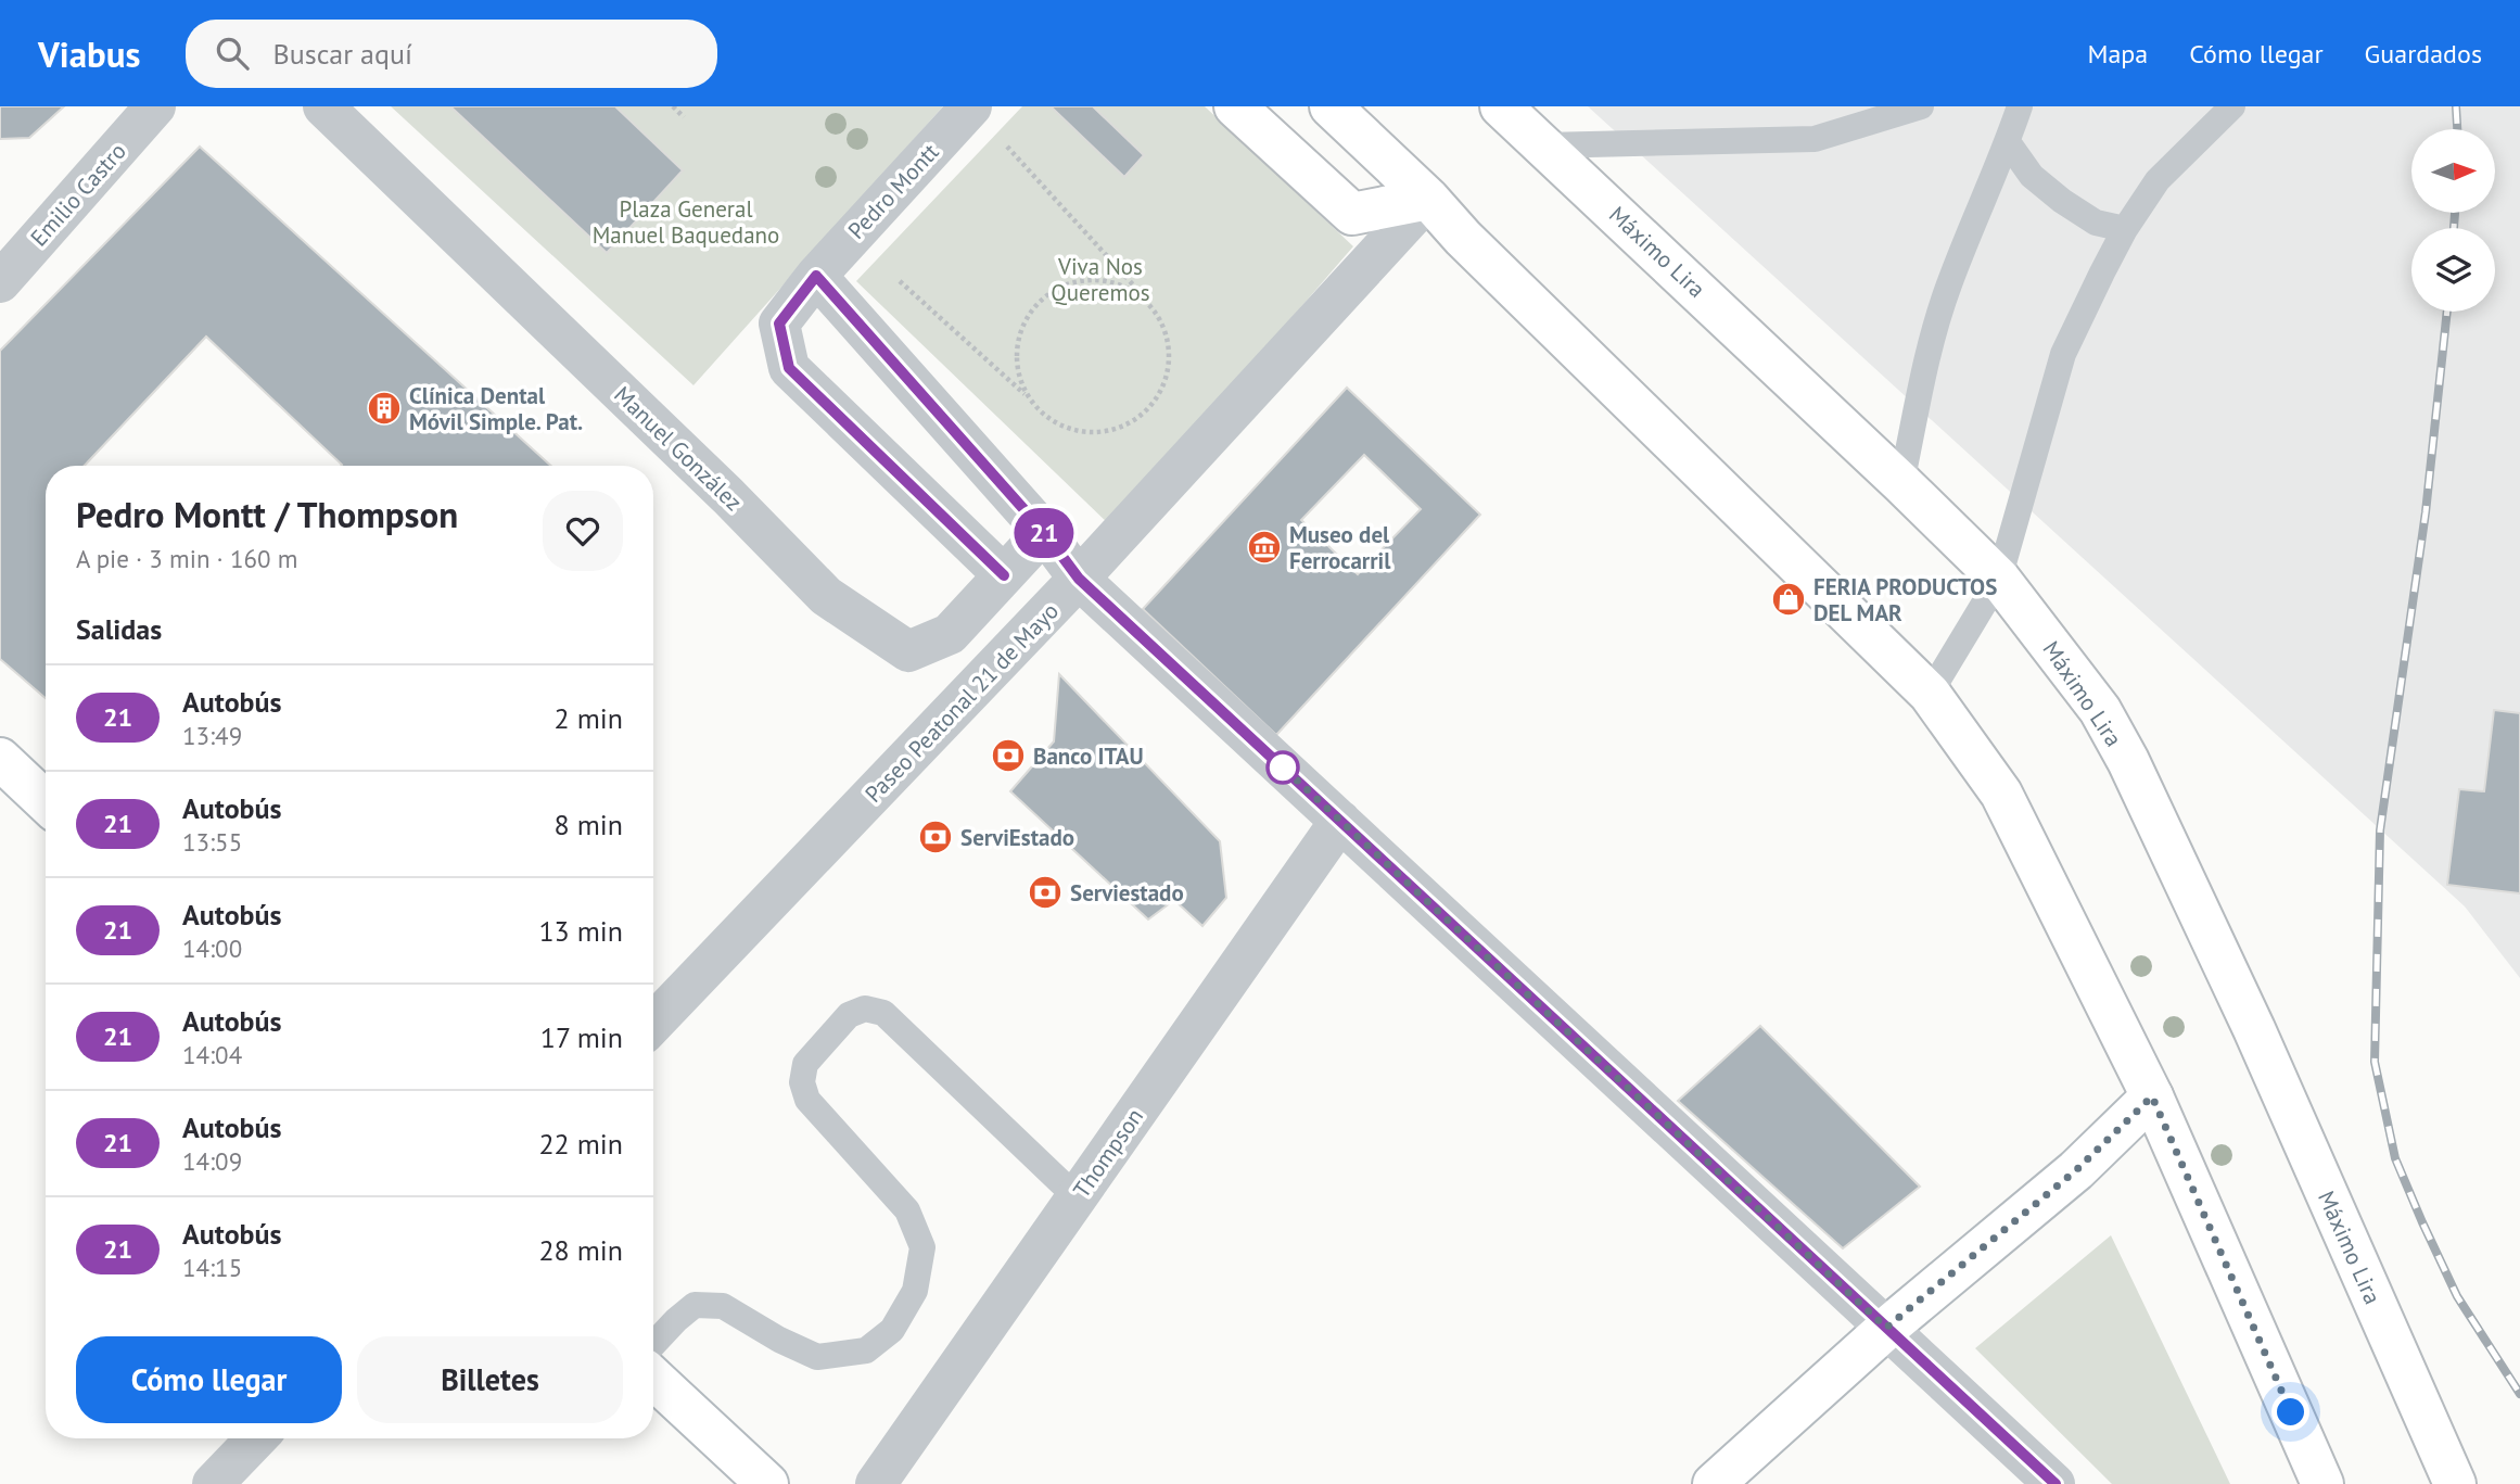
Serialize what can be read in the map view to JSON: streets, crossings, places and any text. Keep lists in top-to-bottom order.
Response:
{
  "streets": {
    "main road": ["Máximo Lira"],
    "street": [
      "Pedro Montt",
      "Emilio Castro",
      "Manuel González",
      "Paseo Peatonal 21 de Mayo",
      "Thompson"
    ]
  },
  "crossings": [
    ["Pedro Montt", "Manuel González"]
  ],
  "parks": ["Plaza General Manuel Baquedano", "Viva Nos Queremos"],
  "places": {
    "building": ["Clínica Dental Móvil Simple. Pat."],
    "museum": ["Museo del Ferrocarril"],
    "shop": ["FERIA PRODUCTOS DEL MAR"],
    "bank": ["Banco ITAU", "ServiEstado", "Serviestado"]
  },
  "lines": ["bus line 21"],
  "north": "right",
  "page": {
    "header": "Viabus",
    "search": "Buscar aquí",
    "nav": ["Mapa", "Cómo llegar", "Guardados"],
    "on_map": "21",
    "heading": [
      ["Pedro Montt / Thompson", "A pie · 3 min · 160 m"],
      "Salidas"
    ],
    "list": [
      {
        "mark": "21",
        "name": "Autobús",
        "note": "13:49",
        "value": "2 min"
      },
      {
        "mark": "21",
        "name": "Autobús",
        "note": "13:55",
        "value": "8 min"
      },
      {
        "mark": "21",
        "name": "Autobús",
        "note": "14:00",
        "value": "13 min"
      },
      {
        "mark": "21",
        "name": "Autobús",
        "note": "14:04",
        "value": "17 min"
      },
      {
        "mark": "21",
        "name": "Autobús",
        "note": "14:09",
        "value": "22 min"
      },
      {
        "mark": "21",
        "name": "Autobús",
        "note": "14:15",
        "value": "28 min"
      }
    ],
    "buttons": ["Cómo llegar", "Billetes"]
  }
}
